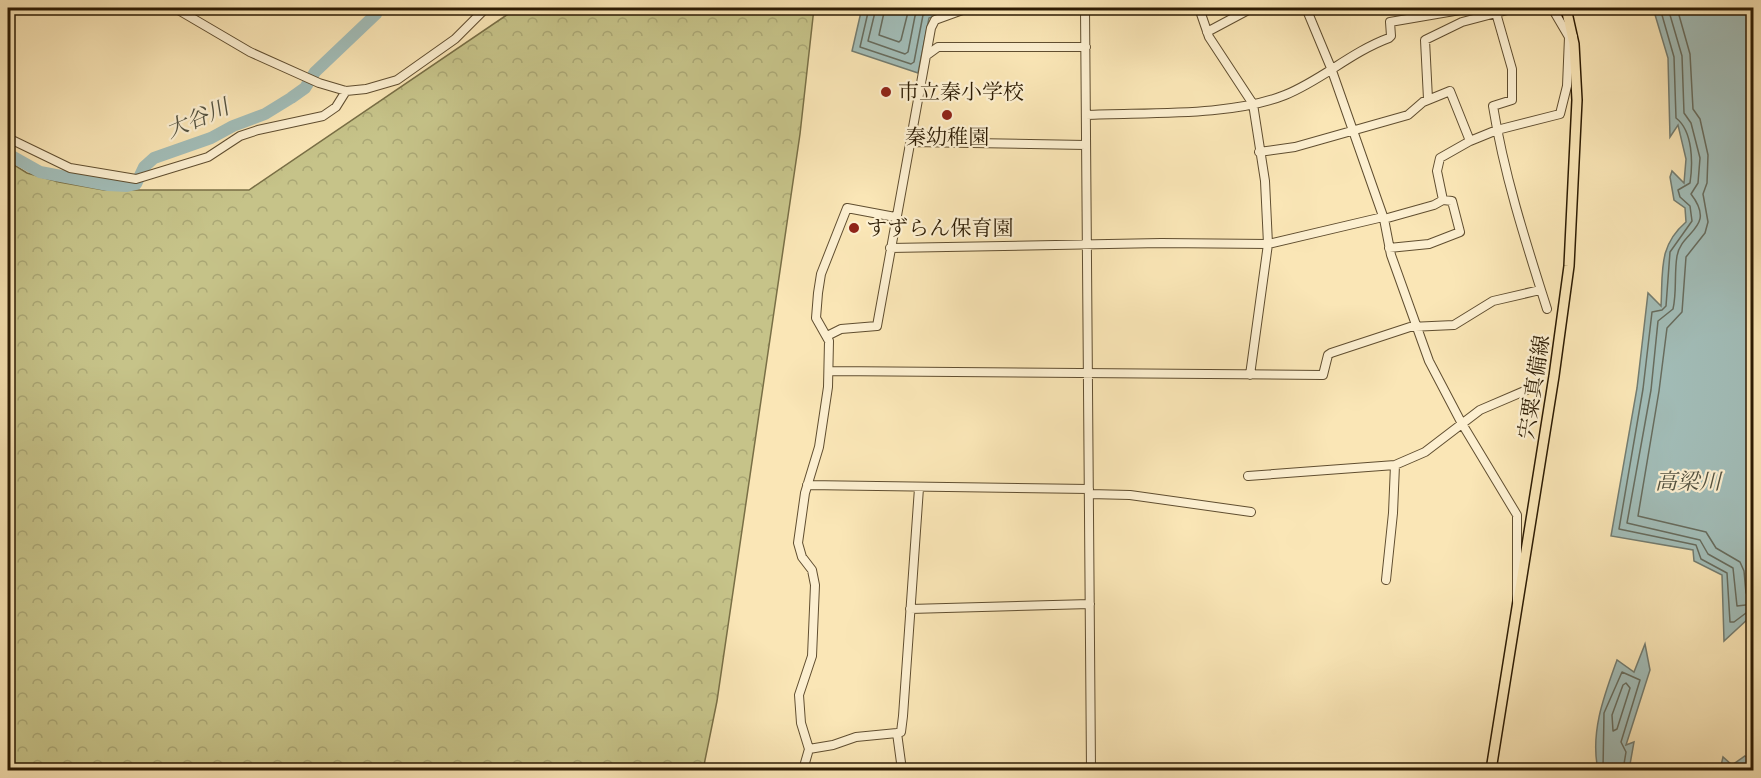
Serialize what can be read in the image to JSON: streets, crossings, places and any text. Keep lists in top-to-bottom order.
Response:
{
  "streets": {
    "main road": ["宍粟真備線"]
  },
  "water": ["大谷川", "高梁川"],
  "places": ["市立秦小学校", "秦幼稚園", "すずらん保育園"]
}
